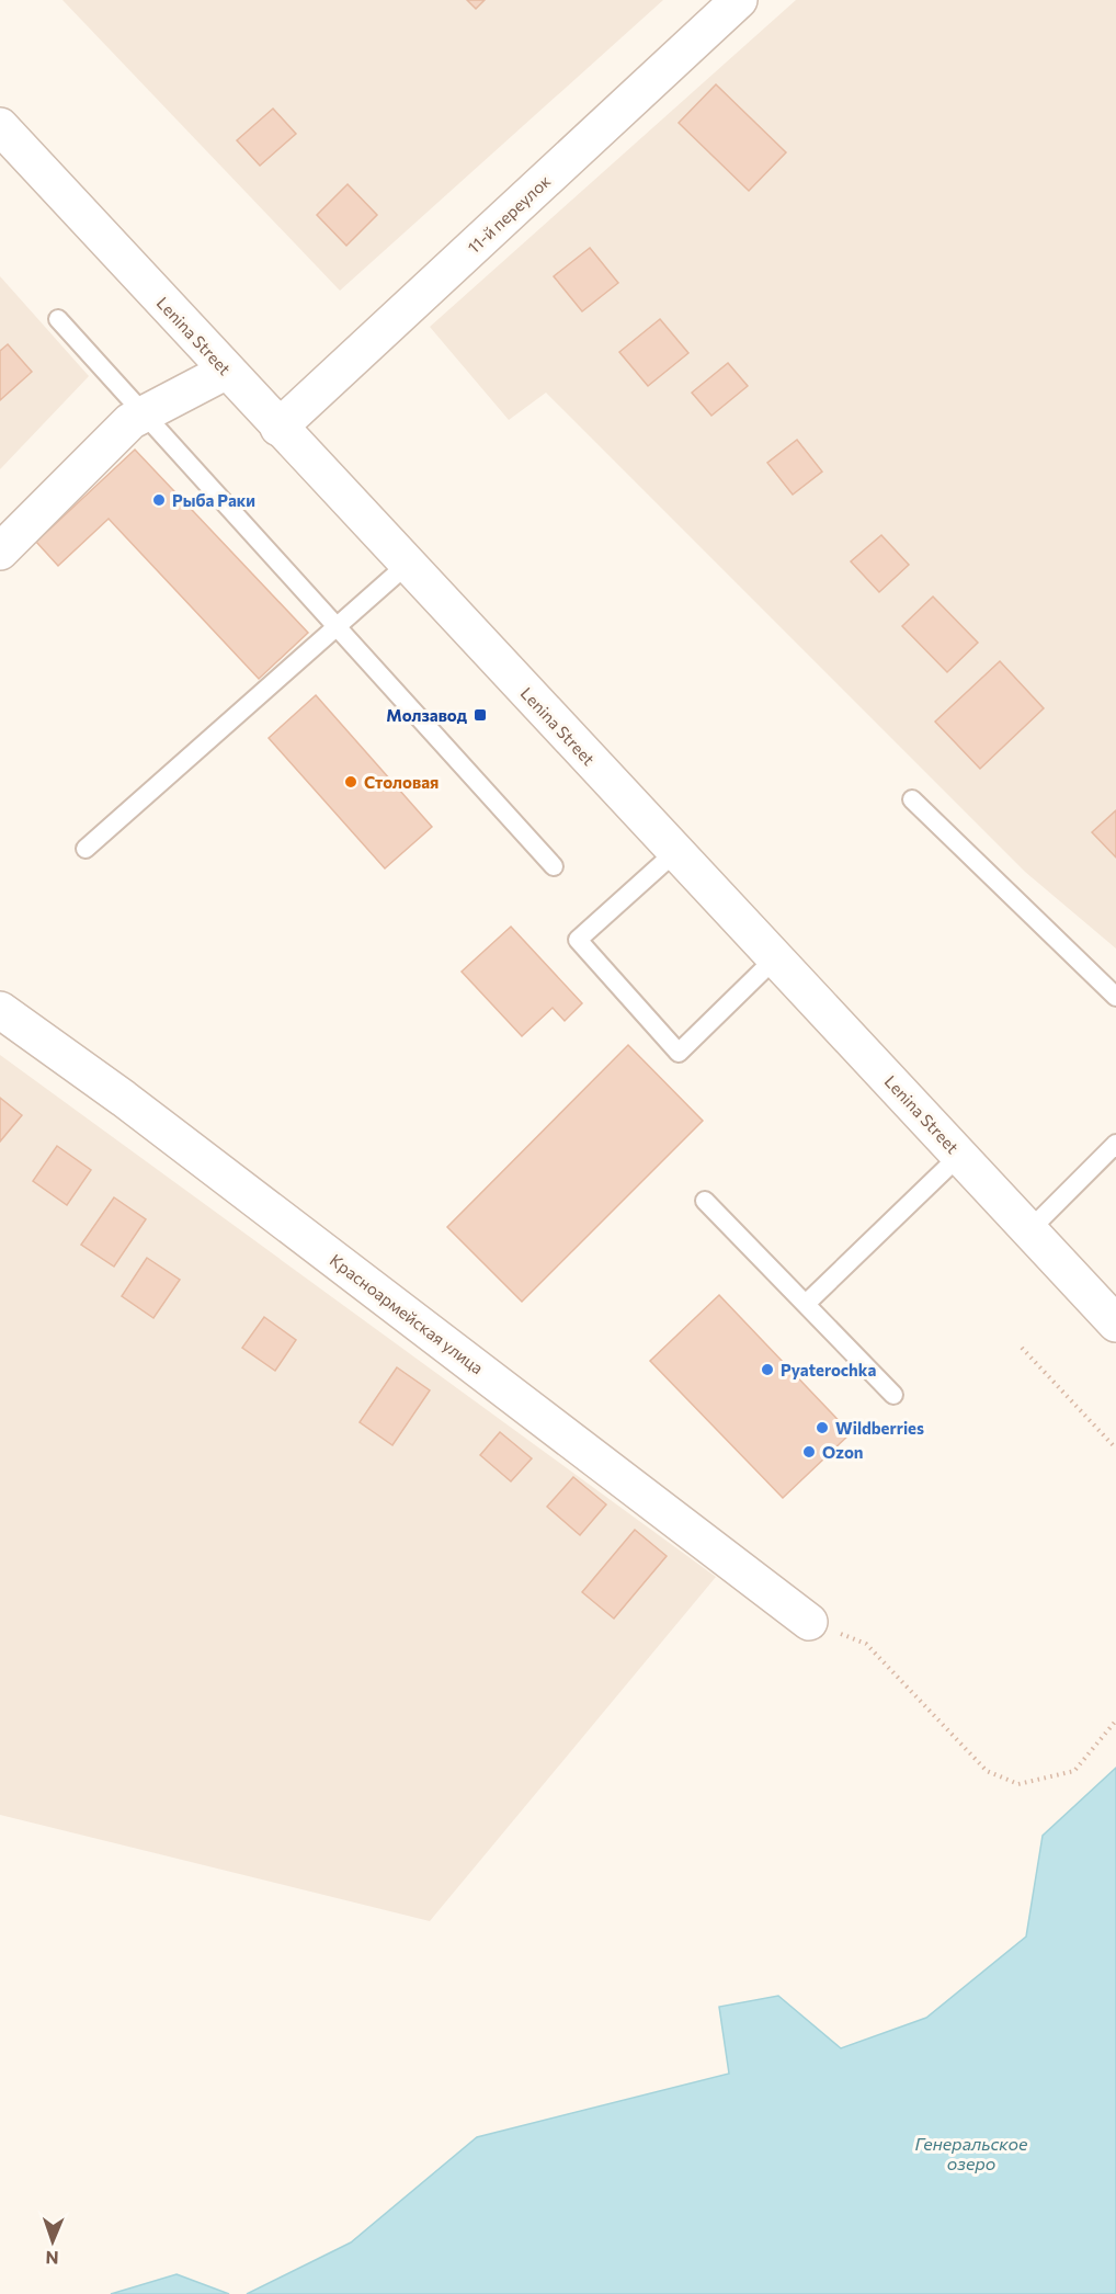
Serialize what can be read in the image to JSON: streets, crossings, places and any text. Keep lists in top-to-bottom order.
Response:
{
  "streets": {
    "street": ["11-й переулок", "Lenina Street", "Красноармейская улица"]
  },
  "crossings": [
    ["11-й переулок", "Lenina Street"]
  ],
  "water": ["Генеральское озеро"],
  "places": {
    "other": [
      "Рыба Раки",
      "Столовая",
      "Pyaterochka",
      "Wildberries",
      "Ozon"
    ],
    "transit": ["Молзавод"]
  },
  "north": "bottom"
}
